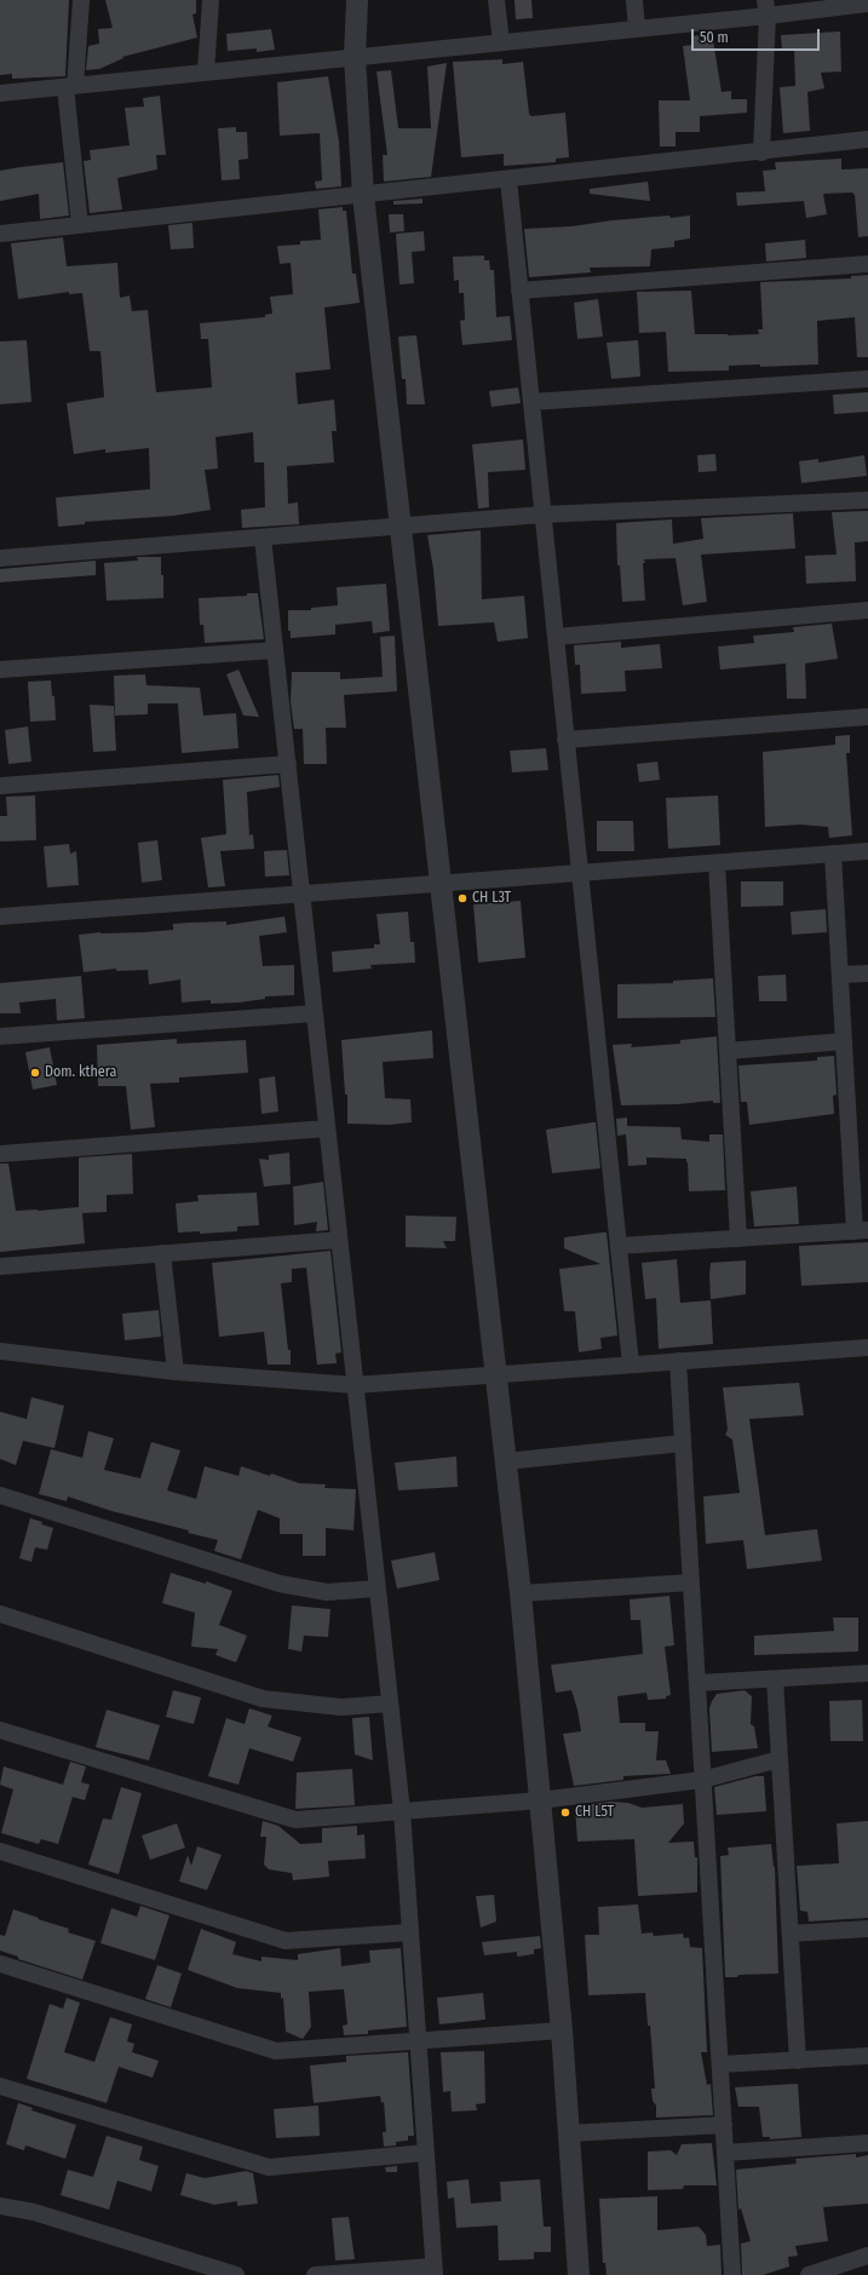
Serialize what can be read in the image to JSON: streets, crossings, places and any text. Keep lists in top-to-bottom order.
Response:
{
  "places": ["CH L3T", "Dom. kthera", "CH L5T"],
  "scale_bar": "50 m"
}
